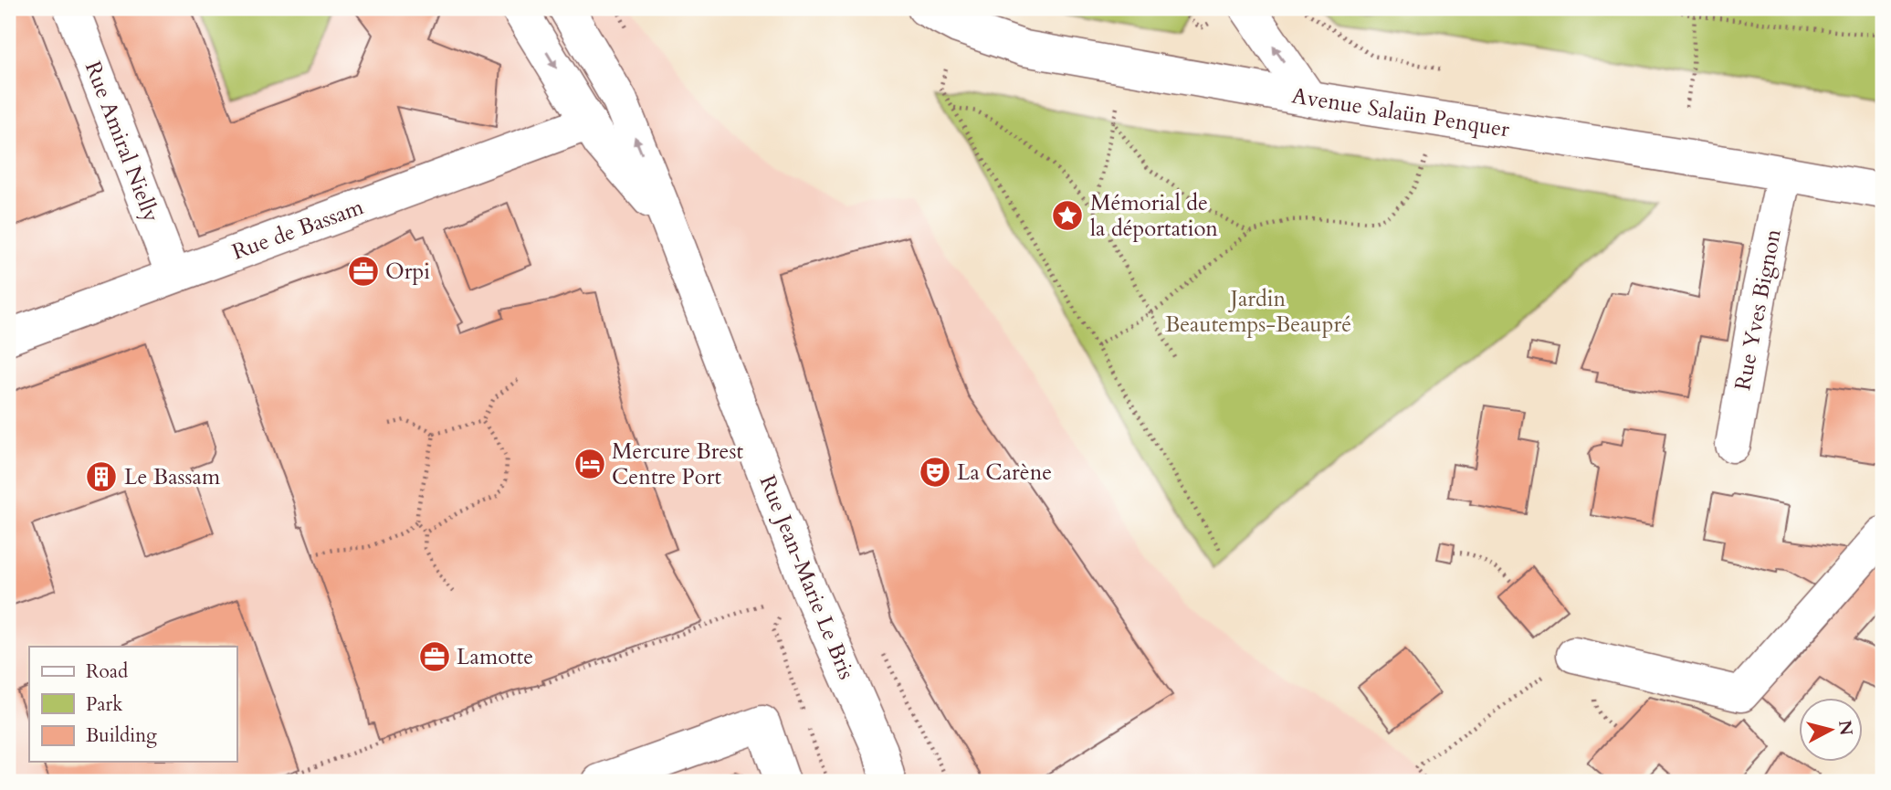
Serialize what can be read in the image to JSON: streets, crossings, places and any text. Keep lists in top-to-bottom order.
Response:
{
  "streets": {
    "main road": [
      "Avenue Salaün Penquer",
      "Rue Amiral Nielly",
      "Rue de Bassam",
      "Rue Yves Bignon",
      "Rue Jean-Marie Le Bris"
    ]
  },
  "crossings": [
    ["Avenue Salaün Penquer", "Rue Yves Bignon"],
    ["Rue Amiral Nielly", "Rue de Bassam"],
    ["Rue de Bassam", "Rue Jean-Marie Le Bris"]
  ],
  "parks": ["Jardin Beautemps-Beaupré"],
  "places": {
    "place": ["Mémorial de la déportation"],
    "office": ["Orpi", "Lamotte"],
    "hotel": ["Mercure Brest Centre Port"],
    "theatre": ["La Carène"],
    "building": ["Le Bassam"]
  },
  "legend": ["Road", "Park", "Building"],
  "north": "right"
}
